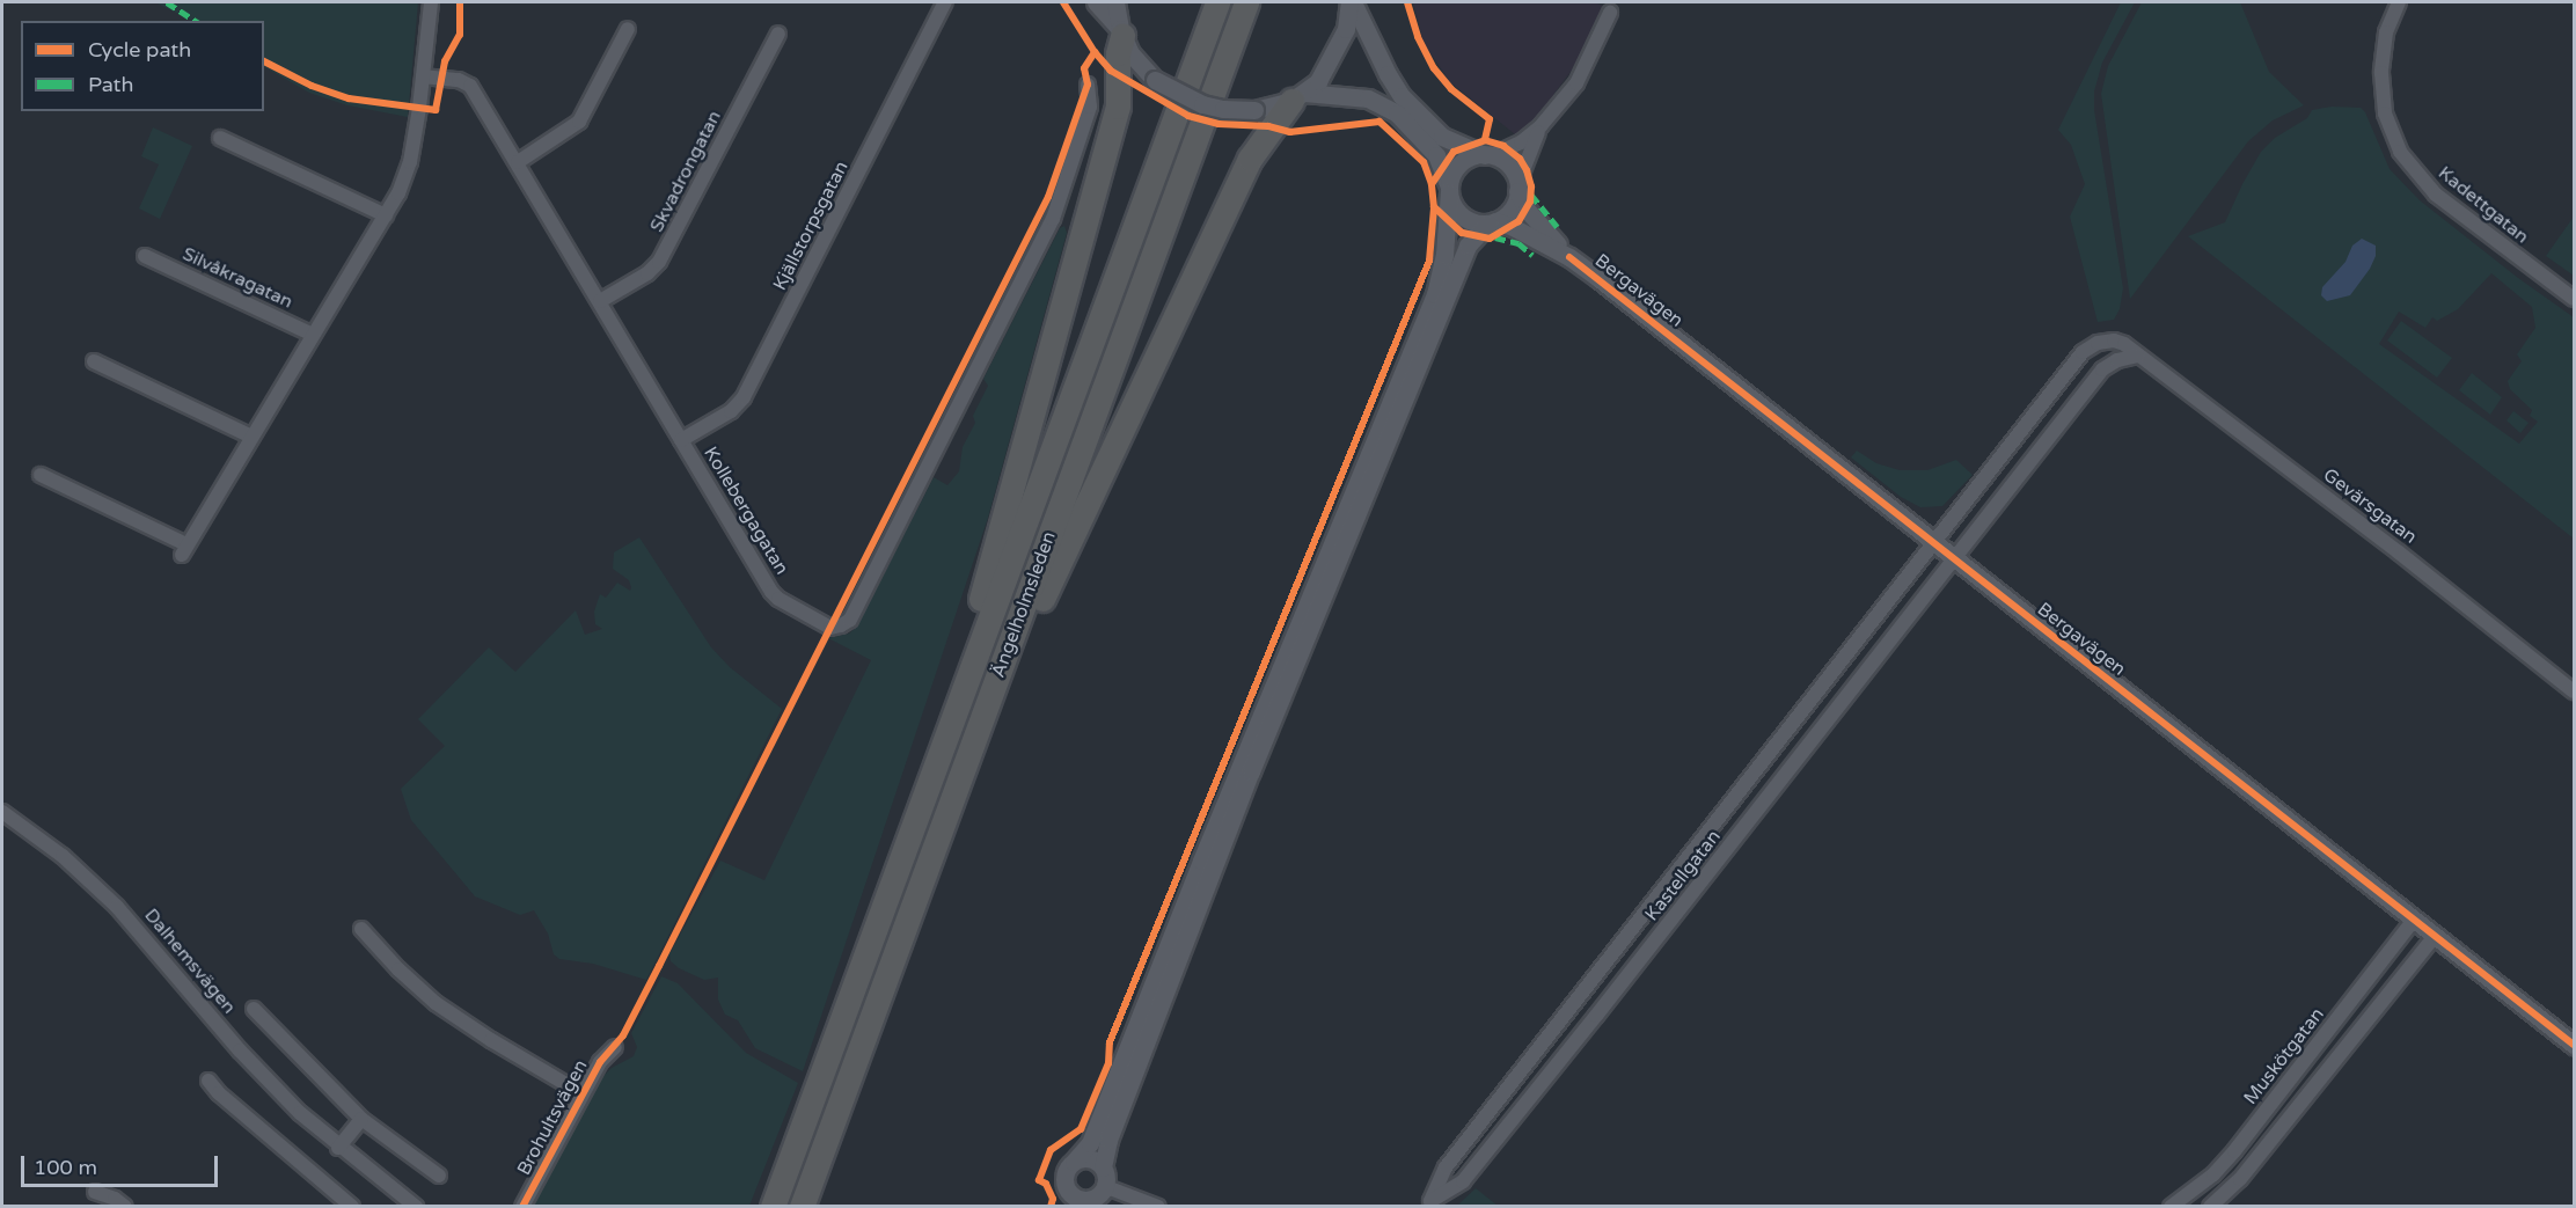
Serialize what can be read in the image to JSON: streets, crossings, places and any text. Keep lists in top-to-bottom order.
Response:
{
  "streets": {
    "highway": ["Ängelholmsleden"],
    "street": [
      "Skvadrongatan",
      "Kadettgatan",
      "Kjällstorpsgatan",
      "Silvåkragatan",
      "Bergavägen",
      "Gevärsgatan",
      "Kollebergagatan",
      "Kastellgatan",
      "Dalhemsvägen",
      "Muskötgatan",
      "Brohultsvägen"
    ]
  },
  "crossings": [
    ["Skvadrongatan", "Kollebergagatan"],
    ["Kjällstorpsgatan", "Kollebergagatan"],
    ["Bergavägen", "Gevärsgatan"],
    ["Bergavägen", "Kastellgatan"],
    ["Bergavägen", "Muskötgatan"],
    ["Gevärsgatan", "Kastellgatan"]
  ],
  "legend": ["Cycle path", "Path"],
  "scale_bar": "100 m"
}
